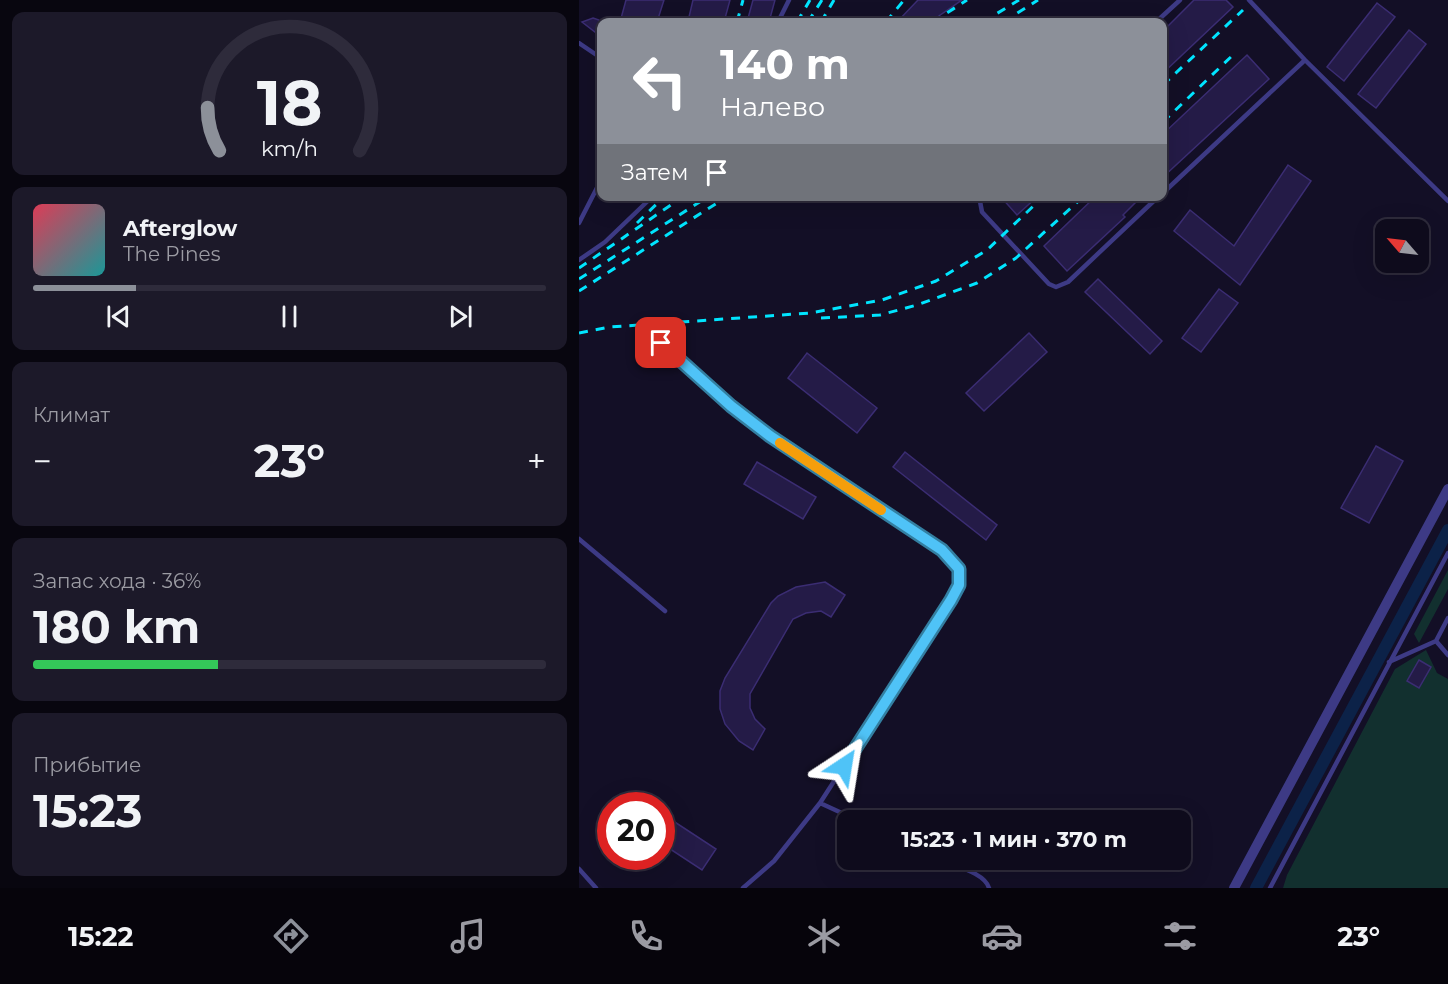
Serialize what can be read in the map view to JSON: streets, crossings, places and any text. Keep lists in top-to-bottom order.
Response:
{
  "north": "top left",
  "page": {
    "turn": ["140 m", "Налево"],
    "then": "Затем",
    "song": ["Afterglow", "The Pines"],
    "tile": [
      "Климат",
      ["Запас хода · 36%", "180 km"],
      ["Прибытие", "15:23"]
    ],
    "heat": ["−", "23°", "+"],
    "limit": "20",
    "trip": "15:23 · 1 мин · 370 m",
    "tabs": ["15:22", "23°"],
    "gauge": ["18", "km/h"]
  }
}
